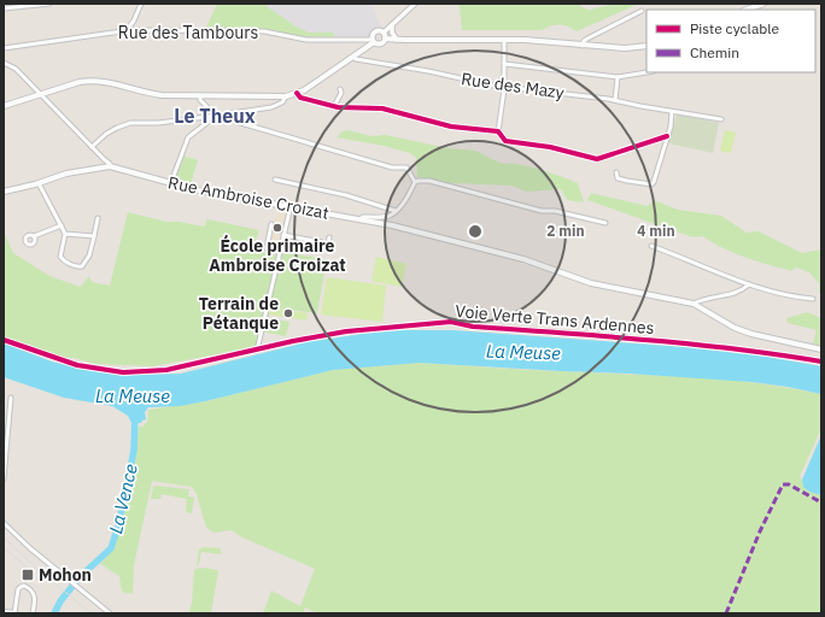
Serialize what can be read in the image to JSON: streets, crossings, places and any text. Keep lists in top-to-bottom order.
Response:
{
  "streets": {
    "main road": ["Rue Ambroise Croizat"],
    "street": ["Rue des Tambours", "Rue des Mazy"],
    "cycle path": ["Voie Verte Trans Ardennes"]
  },
  "districts": ["Le Theux"],
  "water": ["La Meuse", "La Vence"],
  "places": {
    "other": ["École primaire Ambroise Croizat", "Terrain de Pétanque"],
    "transit": ["Mohon"]
  },
  "legend": ["Piste cyclable", "Chemin"],
  "rings": ["2 min", "4 min"]
}
